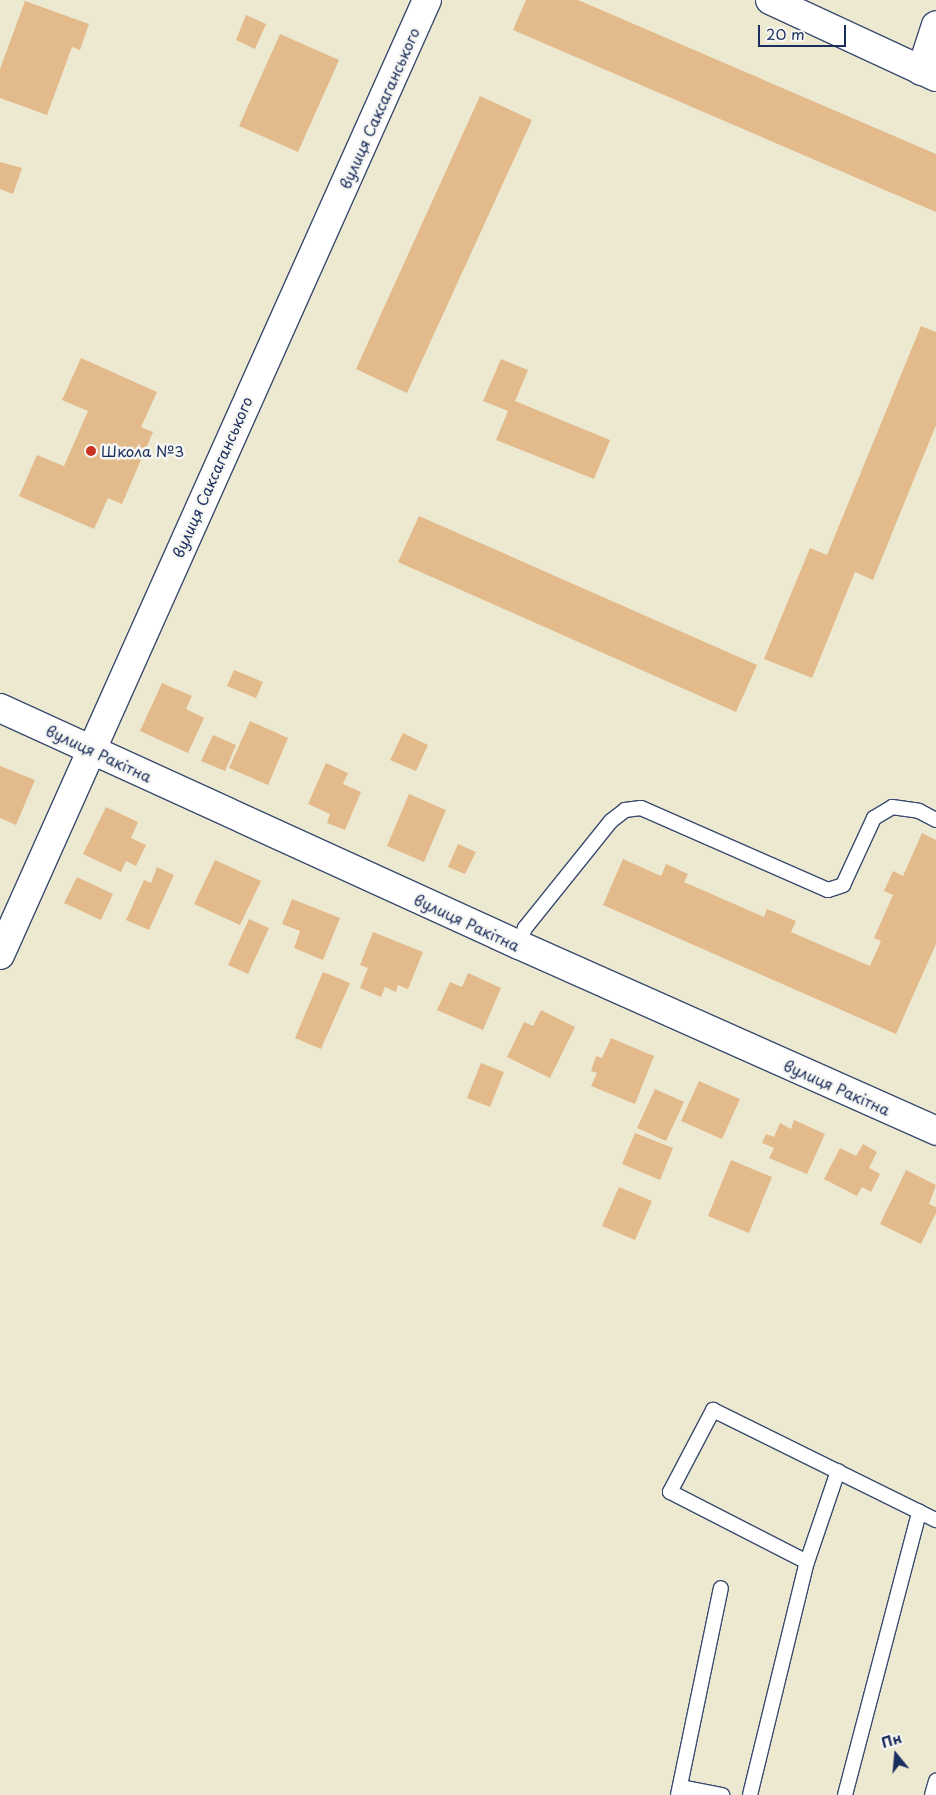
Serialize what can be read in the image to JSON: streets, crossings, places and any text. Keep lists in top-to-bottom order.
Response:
{
  "streets": {
    "street": ["вулиця Саксаганського", "вулиця Ракітна"]
  },
  "crossings": [
    ["вулиця Саксаганського", "вулиця Ракітна"]
  ],
  "places": ["Школа №3"],
  "scale_bar": "20 m",
  "north": "top"
}
